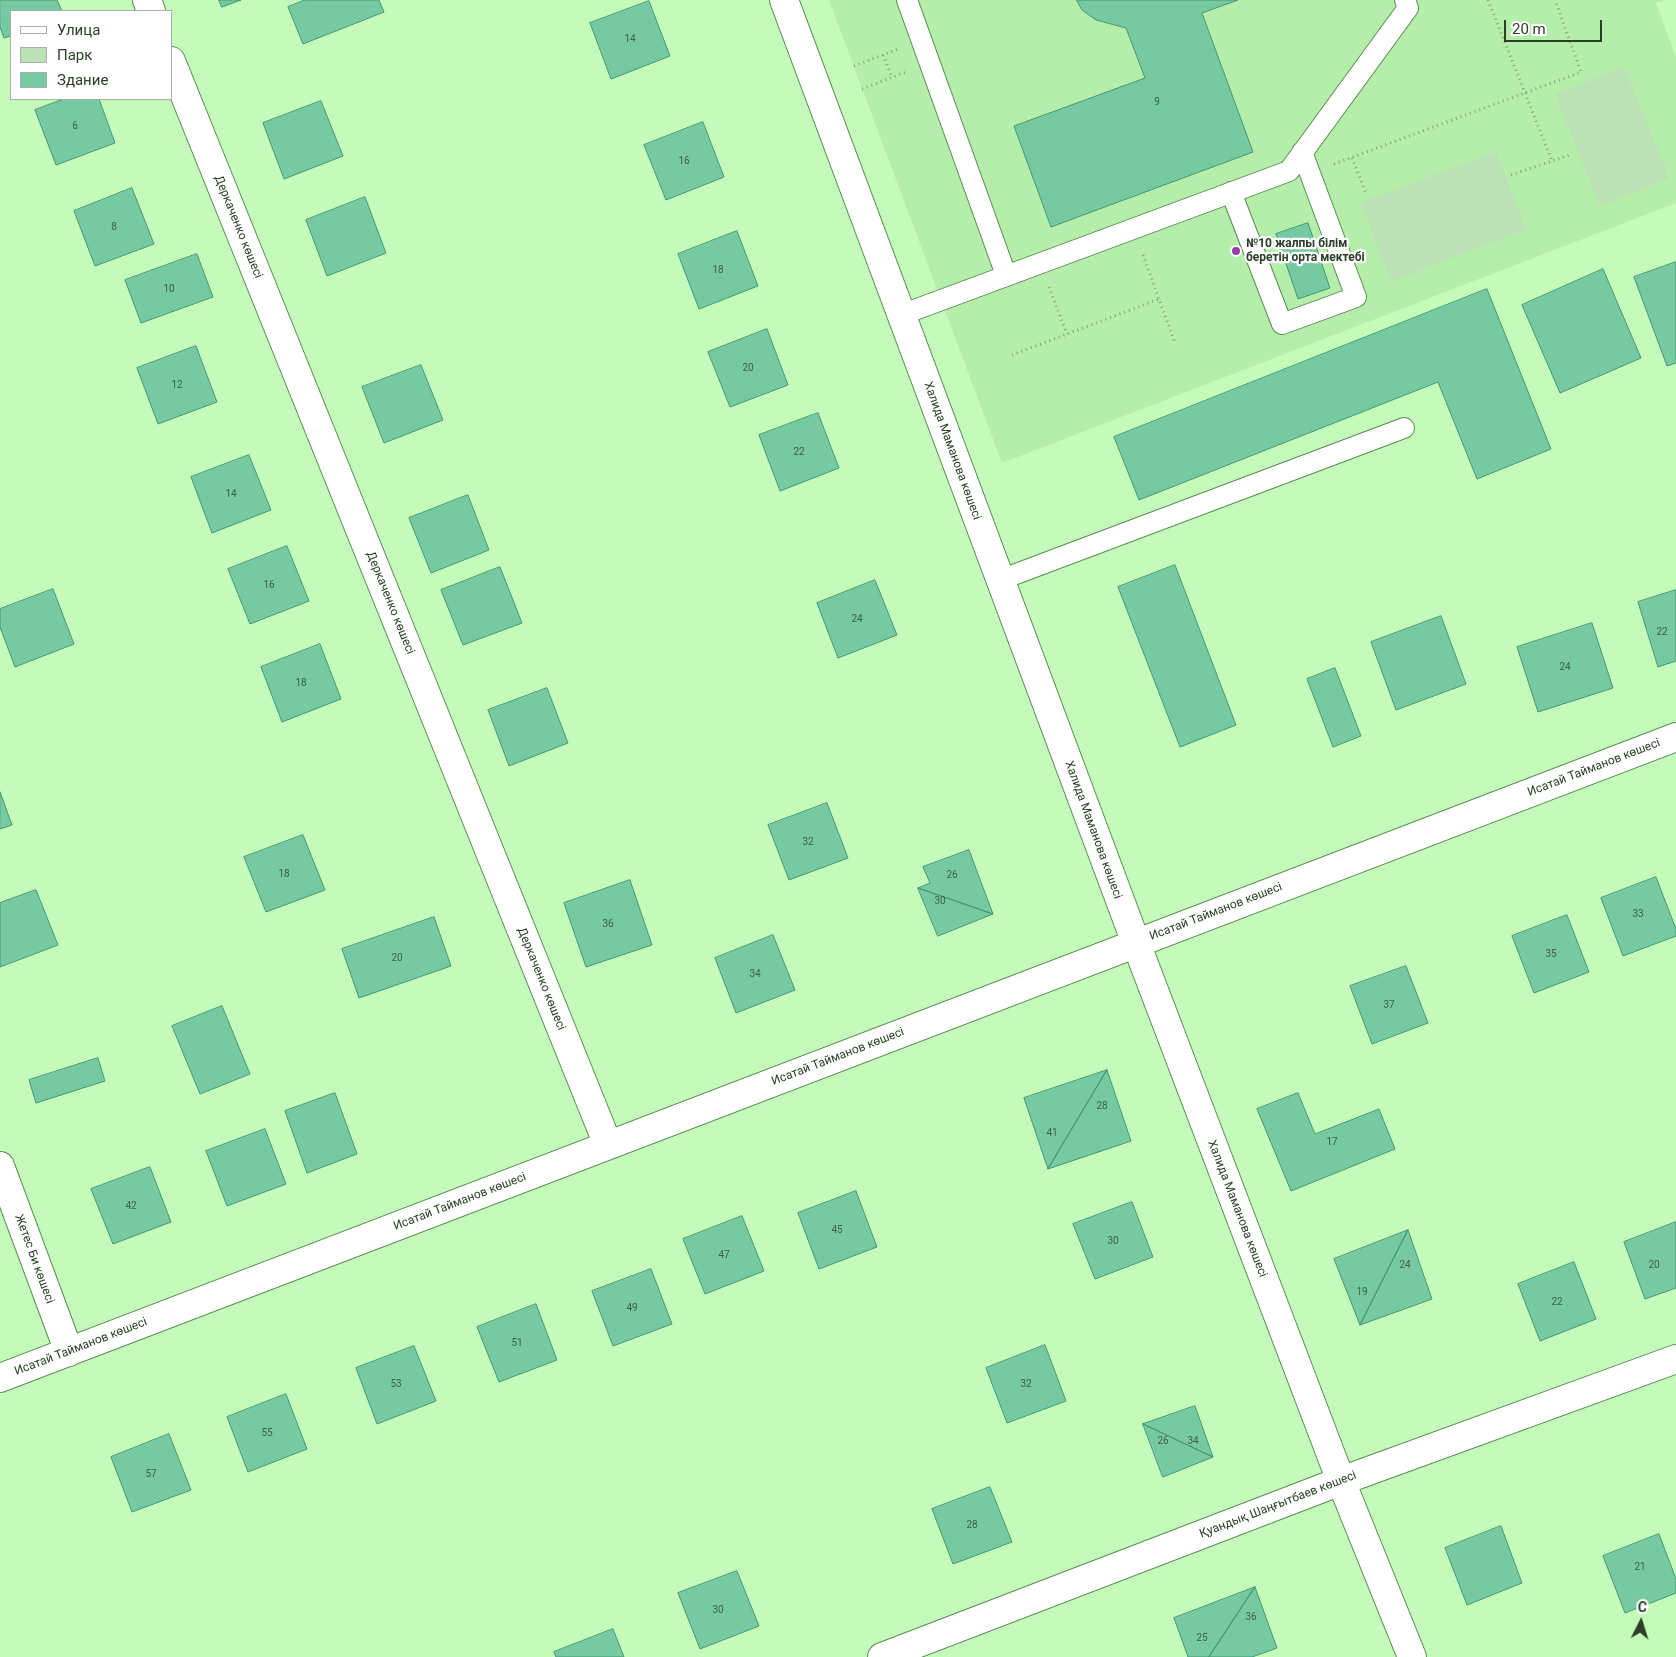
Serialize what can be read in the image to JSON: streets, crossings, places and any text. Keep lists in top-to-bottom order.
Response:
{
  "streets": {
    "street": [
      "Деркаченко көшесі",
      "Халида Маманова көшесі",
      "Исатай Тайманов көшесі",
      "Жетес Би көшесі",
      "Қуандық Шаңғытбаев көшесі"
    ]
  },
  "crossings": [
    ["Деркаченко көшесі", "Исатай Тайманов көшесі"],
    ["Халида Маманова көшесі", "Исатай Тайманов көшесі"],
    ["Халида Маманова көшесі", "Қуандық Шаңғытбаев көшесі"],
    ["Исатай Тайманов көшесі", "Жетес Би көшесі"]
  ],
  "places": ["№10 жалпы білім беретін орта мектебі"],
  "house_numbers": [
    "14",
    "9",
    "6",
    "16",
    "8",
    "18",
    "10",
    "20",
    "12",
    "22",
    "14",
    "16",
    "24",
    "22",
    "24",
    "18",
    "32",
    "18",
    "26",
    "30",
    "33",
    "36",
    "35",
    "20",
    "34",
    "37",
    "28",
    "41",
    "17",
    "42",
    "45",
    "30",
    "47",
    "24",
    "20",
    "19",
    "22",
    "49",
    "51",
    "53",
    "32",
    "55",
    "26",
    "34",
    "57",
    "28",
    "21",
    "30",
    "36",
    "25"
  ],
  "legend": ["Улица", "Парк", "Здание"],
  "scale_bar": "20 m",
  "north": "top"
}
